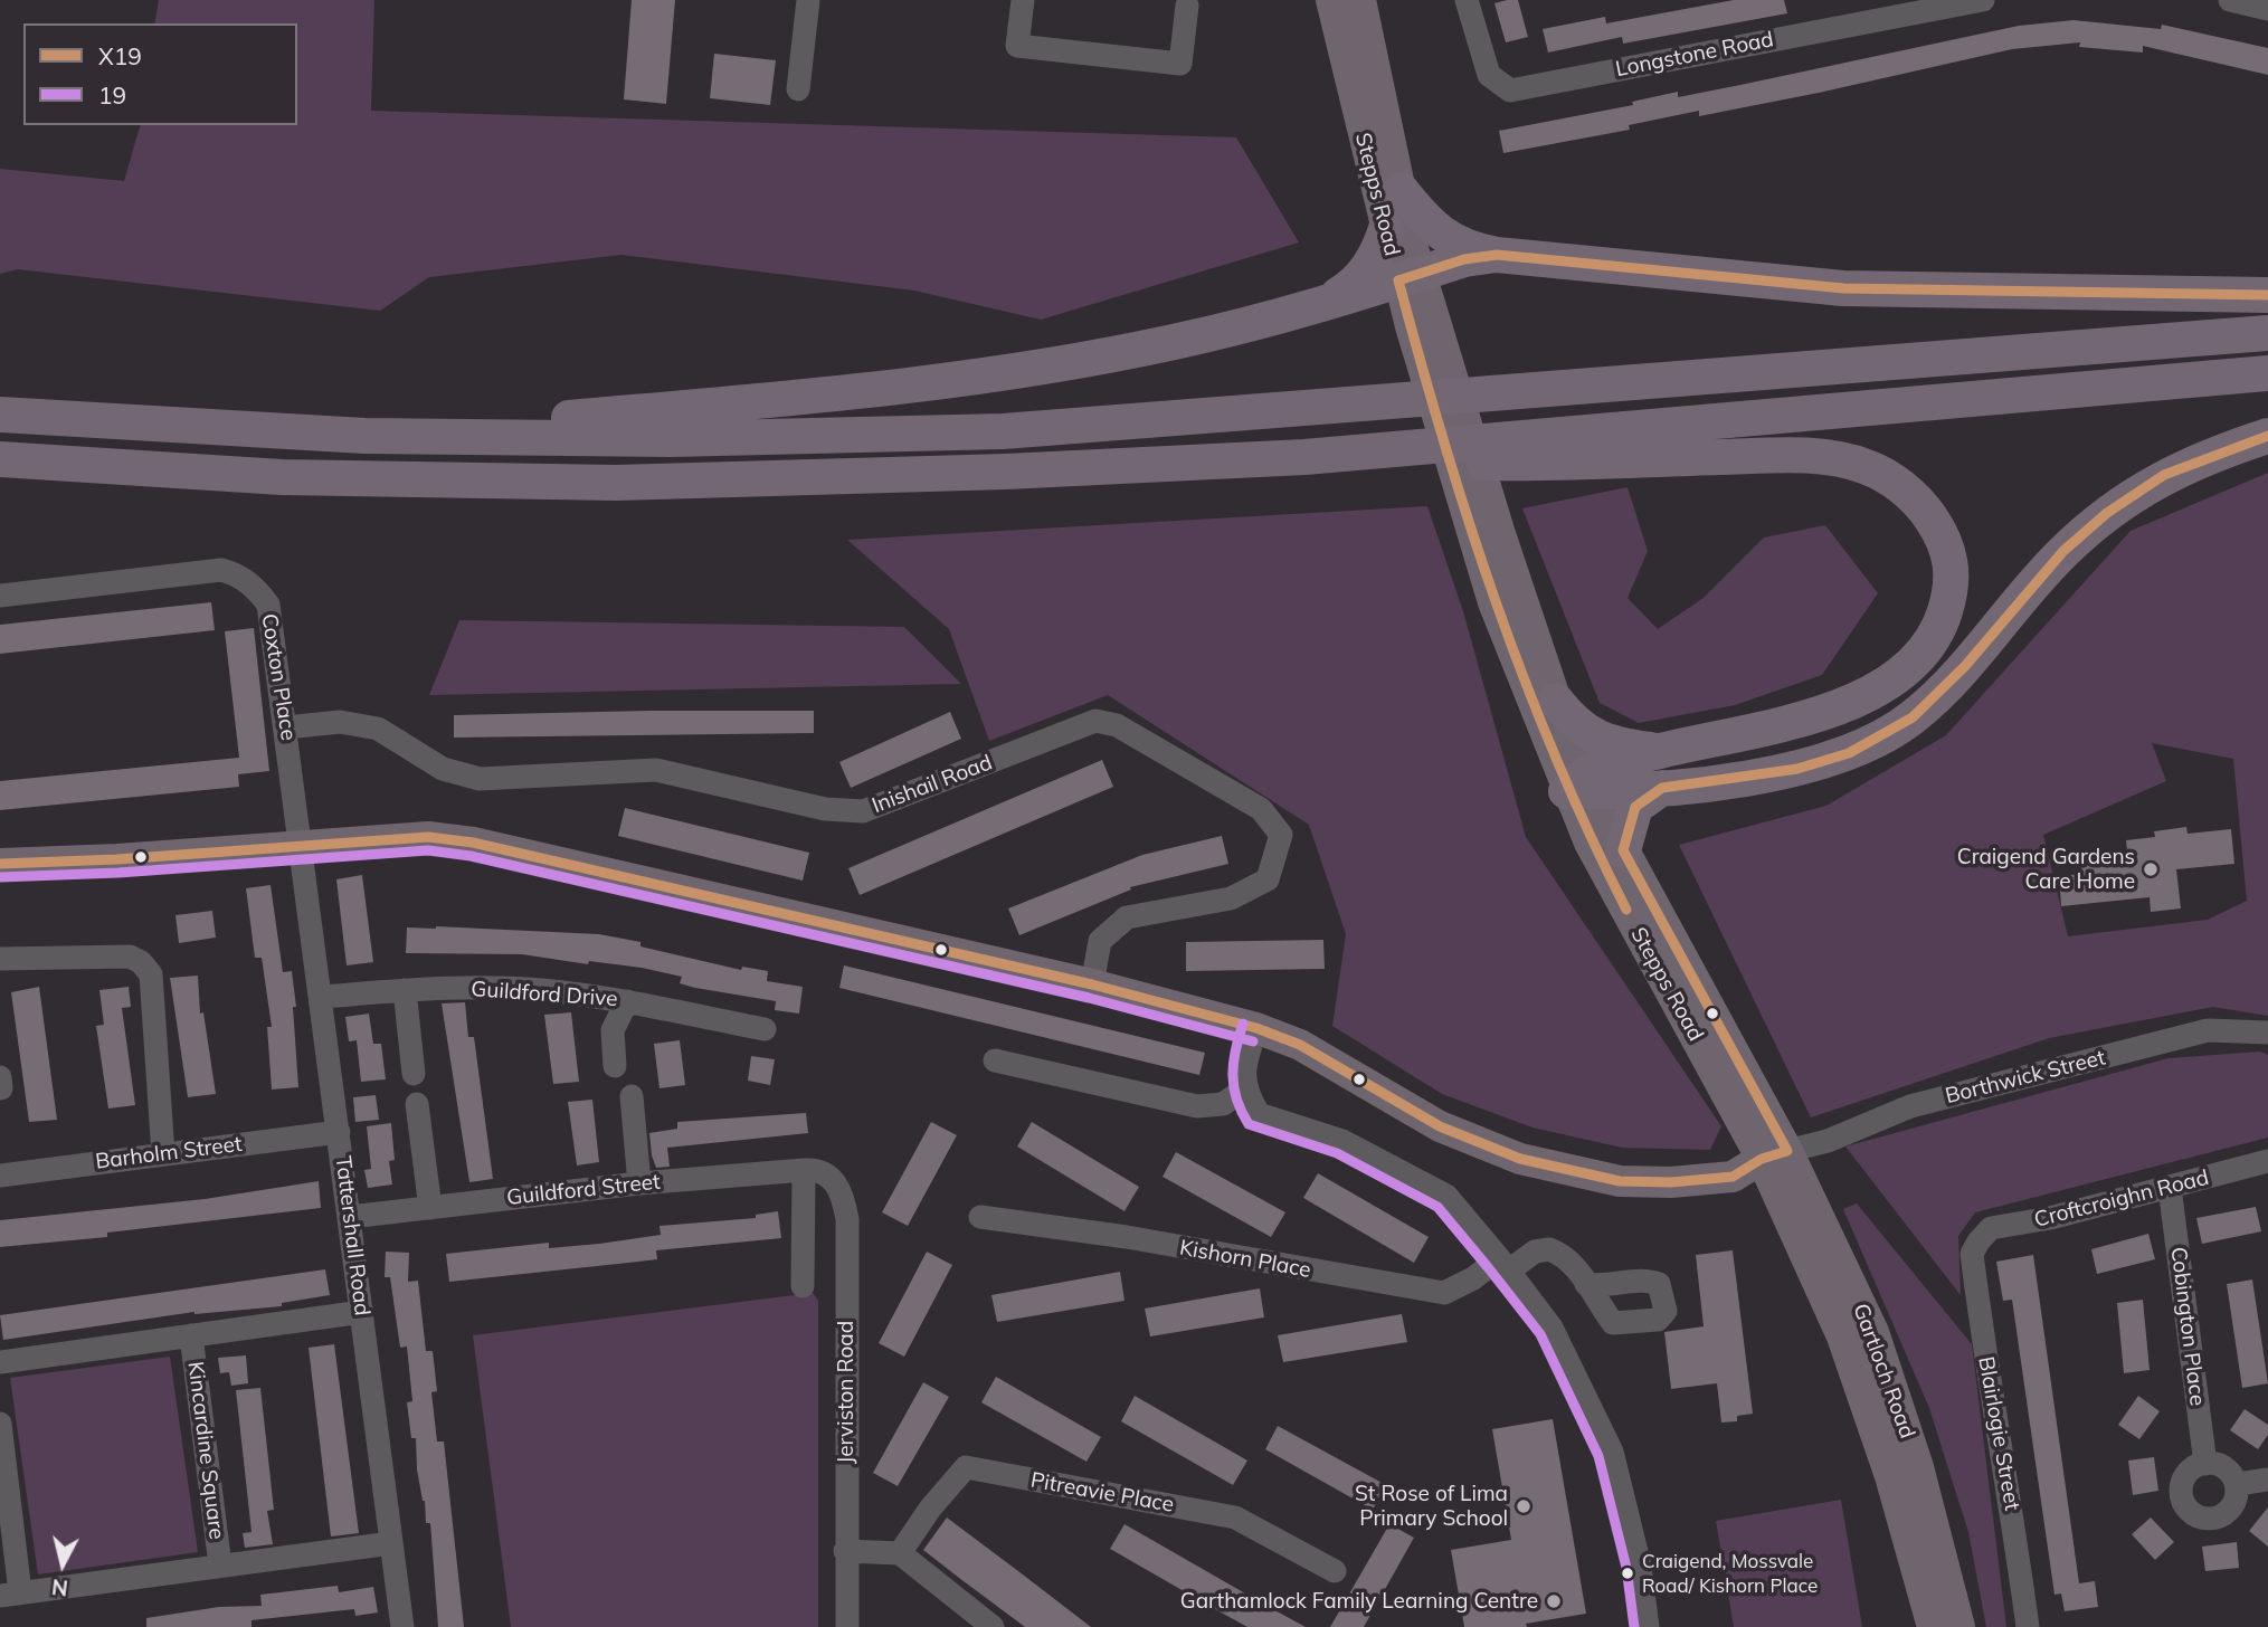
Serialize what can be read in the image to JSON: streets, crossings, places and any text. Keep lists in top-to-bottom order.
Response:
{
  "streets": {
    "main road": ["Stepps Road", "Gartloch Road"],
    "street": [
      "Longstone Road",
      "Coxton Place",
      "Inishail Road",
      "Guildford Drive",
      "Borthwick Street",
      "Barholm Street",
      "Guildford Street",
      "Croftcroighn Road",
      "Tattershall Road",
      "Kishorn Place",
      "Cobington Place",
      "Jerviston Road",
      "Blairlogie Street",
      "Kincardine Square",
      "Pitreavie Place"
    ]
  },
  "crossings": [
    ["Stepps Road", "Borthwick Street"],
    ["Stepps Road", "Gartloch Road"],
    ["Coxton Place", "Inishail Road"],
    ["Coxton Place", "Tattershall Road"],
    ["Guildford Drive", "Tattershall Road"],
    ["Borthwick Street", "Gartloch Road"],
    ["Barholm Street", "Tattershall Road"],
    ["Guildford Street", "Tattershall Road"],
    ["Guildford Street", "Jerviston Road"],
    ["Croftcroighn Road", "Cobington Place"],
    ["Croftcroighn Road", "Blairlogie Street"],
    ["Tattershall Road", "Kincardine Square"]
  ],
  "places": [
    "Craigend Gardens Care Home",
    "St Rose of Lima Primary School",
    "Craigend, Mossvale Road/ Kishorn Place",
    "Garthamlock Family Learning Centre"
  ],
  "lines": ["transit line X19", "transit line 19"],
  "legend": ["X19", "19"],
  "north": "bottom"
}
